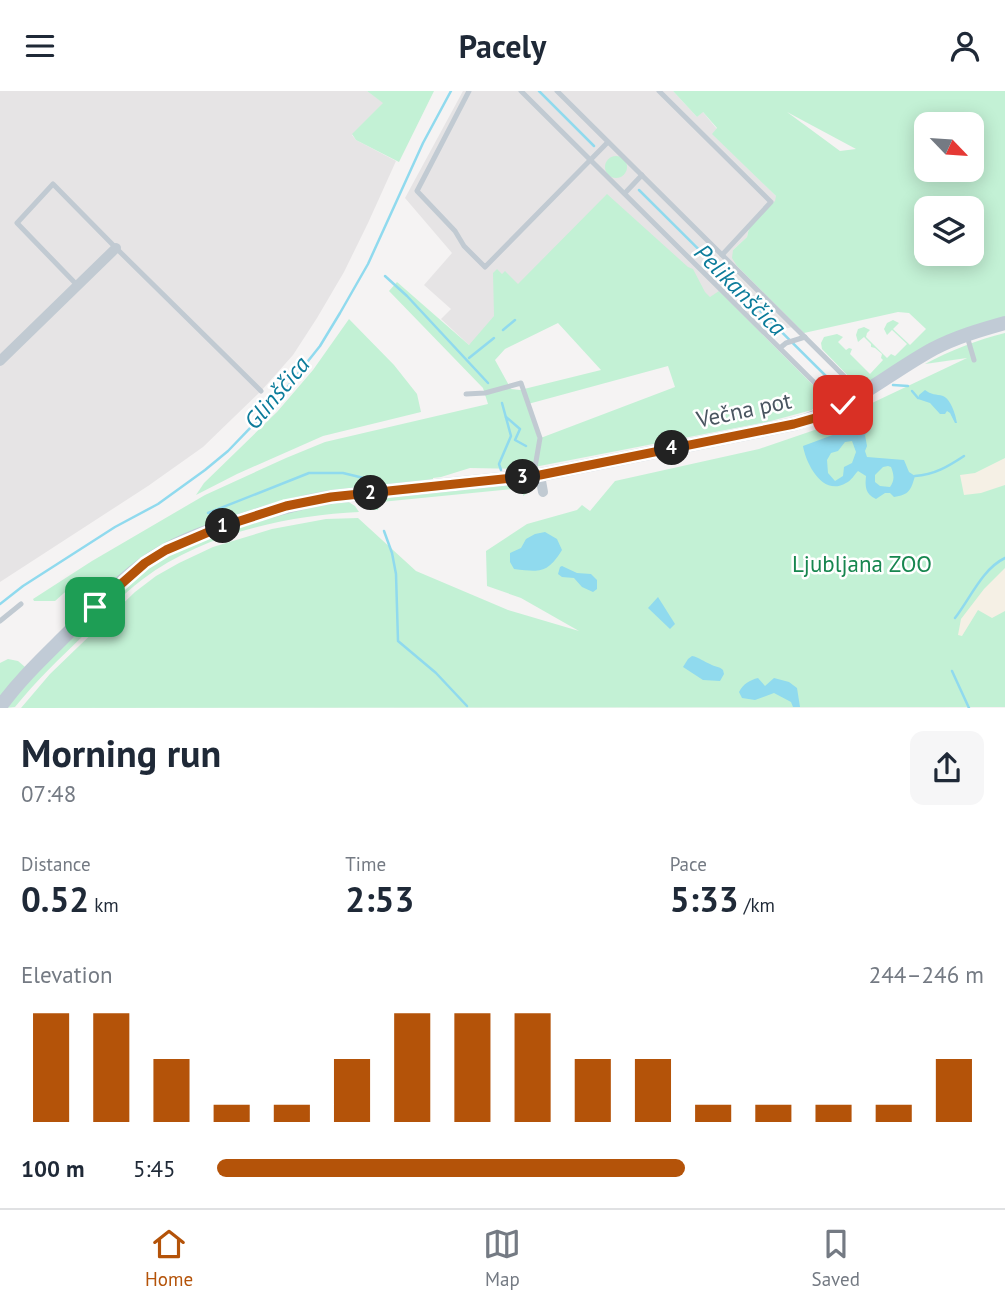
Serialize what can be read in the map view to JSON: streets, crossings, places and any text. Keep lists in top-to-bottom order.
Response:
{
  "streets": {
    "main road": ["Večna pot"]
  },
  "water": ["Pelikanščica", "Glinščica"],
  "parks": ["Ljubljana ZOO"],
  "north": "bottom right",
  "page": {
    "header": "Pacely",
    "pins": [
      "4",
      "3",
      "2",
      "1"
    ],
    "heading": ["Morning run", "07:48"],
    "stats": [
      ["Distance", "0.52 km"],
      ["Time", "2:53"],
      ["Pace", "5:33 /km"]
    ],
    "chart": ["Elevation", "244–246 m"],
    "list": [
      {
        "name": "100 m",
        "note": "5:45"
      }
    ],
    "tabs": ["Home", "Map", "Saved"]
  }
}
